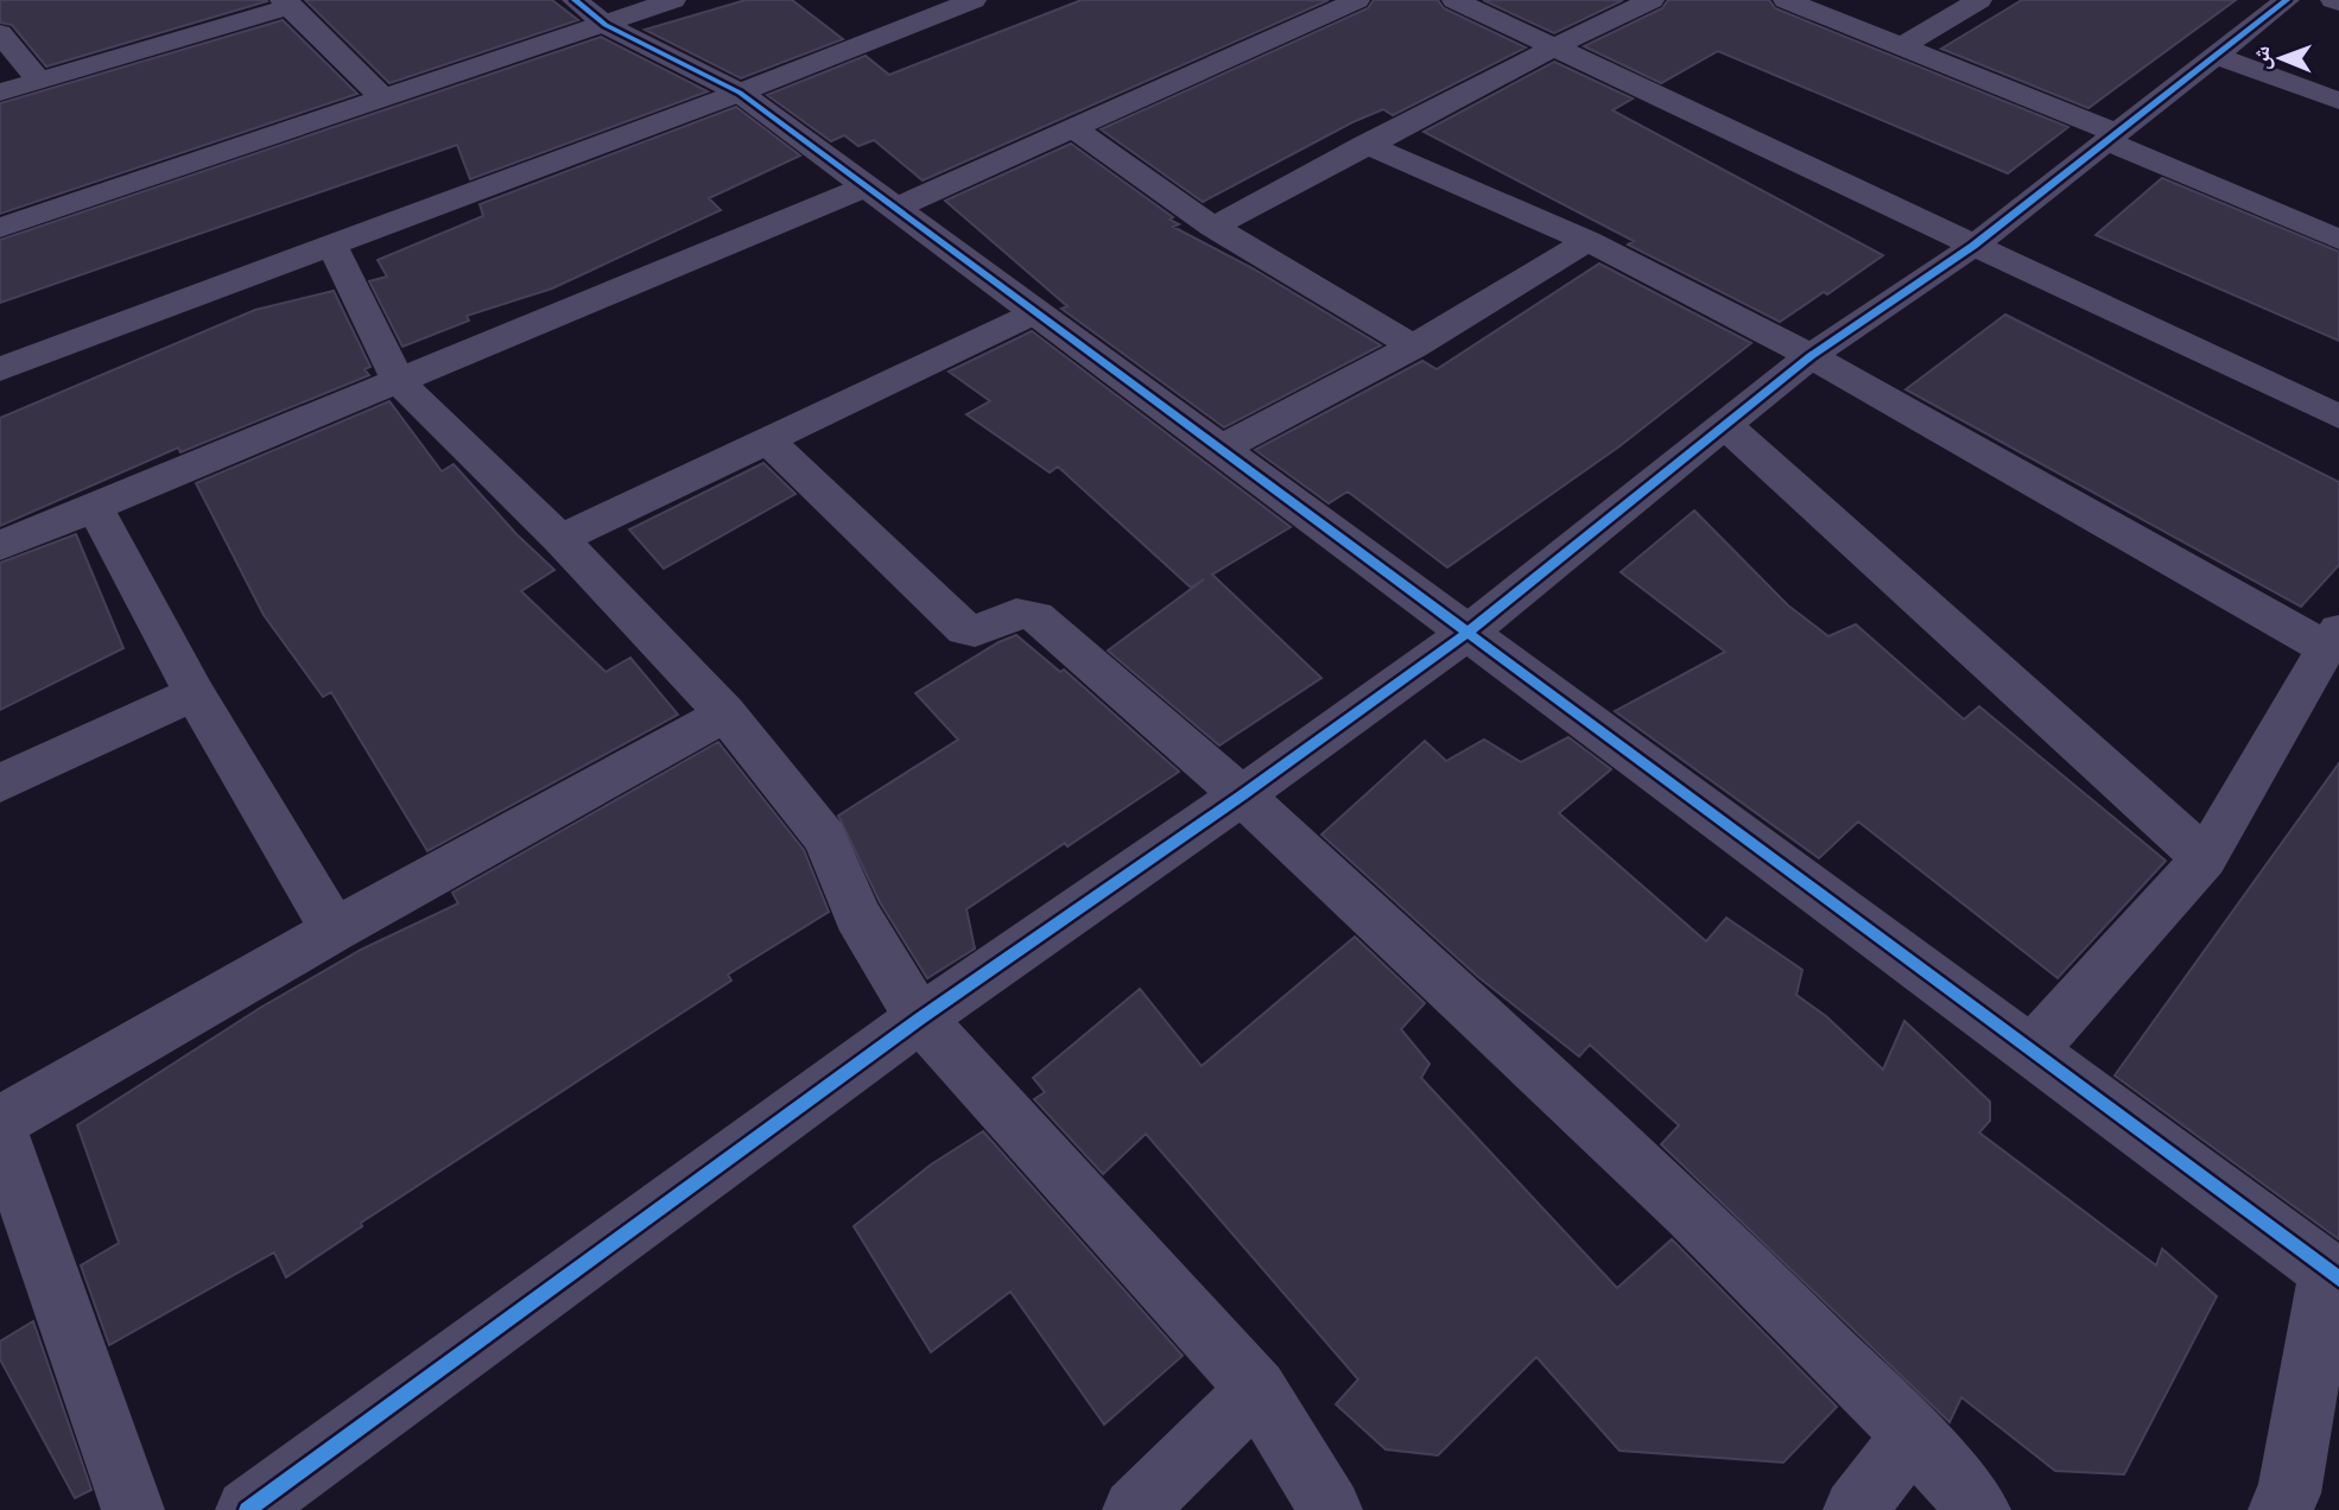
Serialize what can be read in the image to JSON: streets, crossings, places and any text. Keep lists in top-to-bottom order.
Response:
{
  "north": "left"
}
